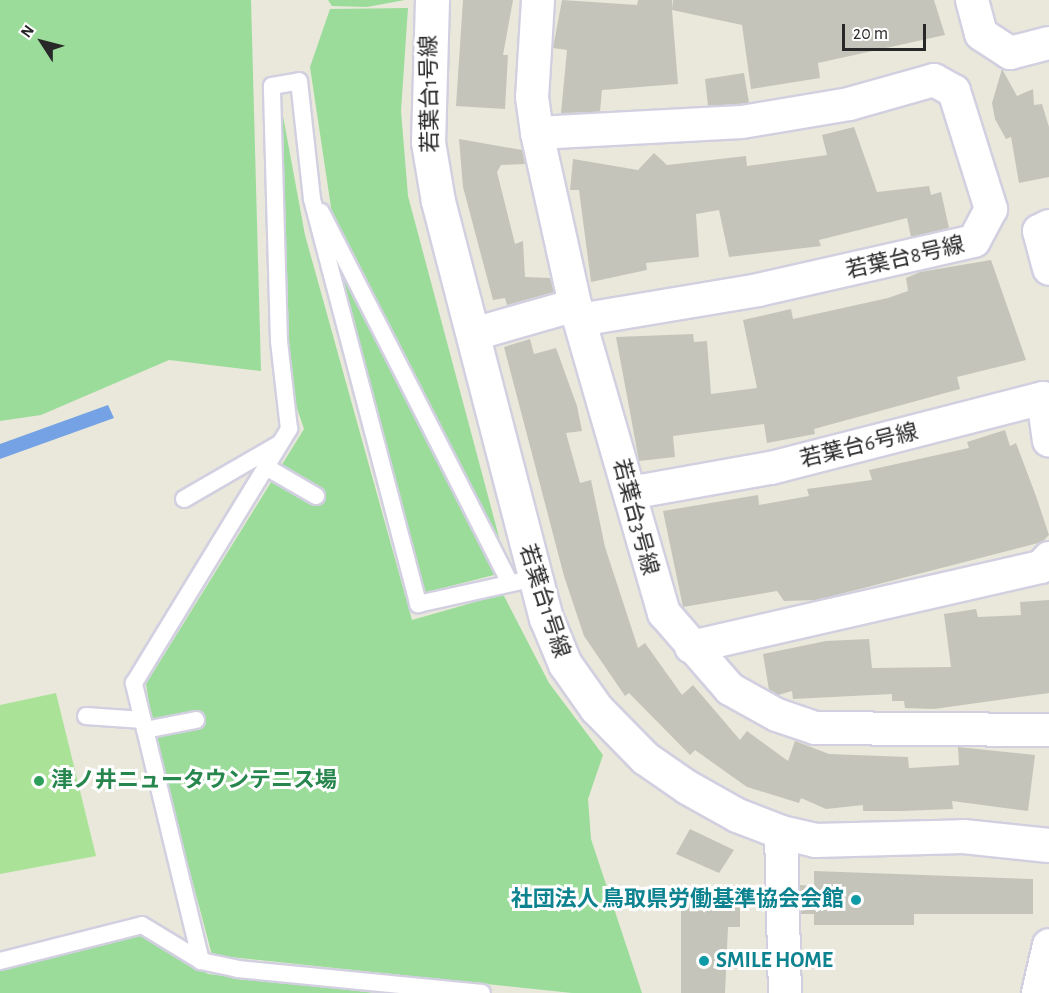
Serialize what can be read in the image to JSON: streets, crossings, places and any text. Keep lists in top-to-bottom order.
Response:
{
  "streets": {
    "street": [
      "若葉台1号線",
      "若葉台8号線",
      "若葉台6号線",
      "若葉台3号線"
    ]
  },
  "crossings": [
    ["若葉台1号線", "若葉台8号線"],
    ["若葉台8号線", "若葉台3号線"],
    ["若葉台6号線", "若葉台3号線"]
  ],
  "places": ["津ノ井ニュータウンテニス場", "社団法人 鳥取県労働基準協会会館", "SMILE HOME"],
  "scale_bar": "20 m",
  "north": "top left"
}
